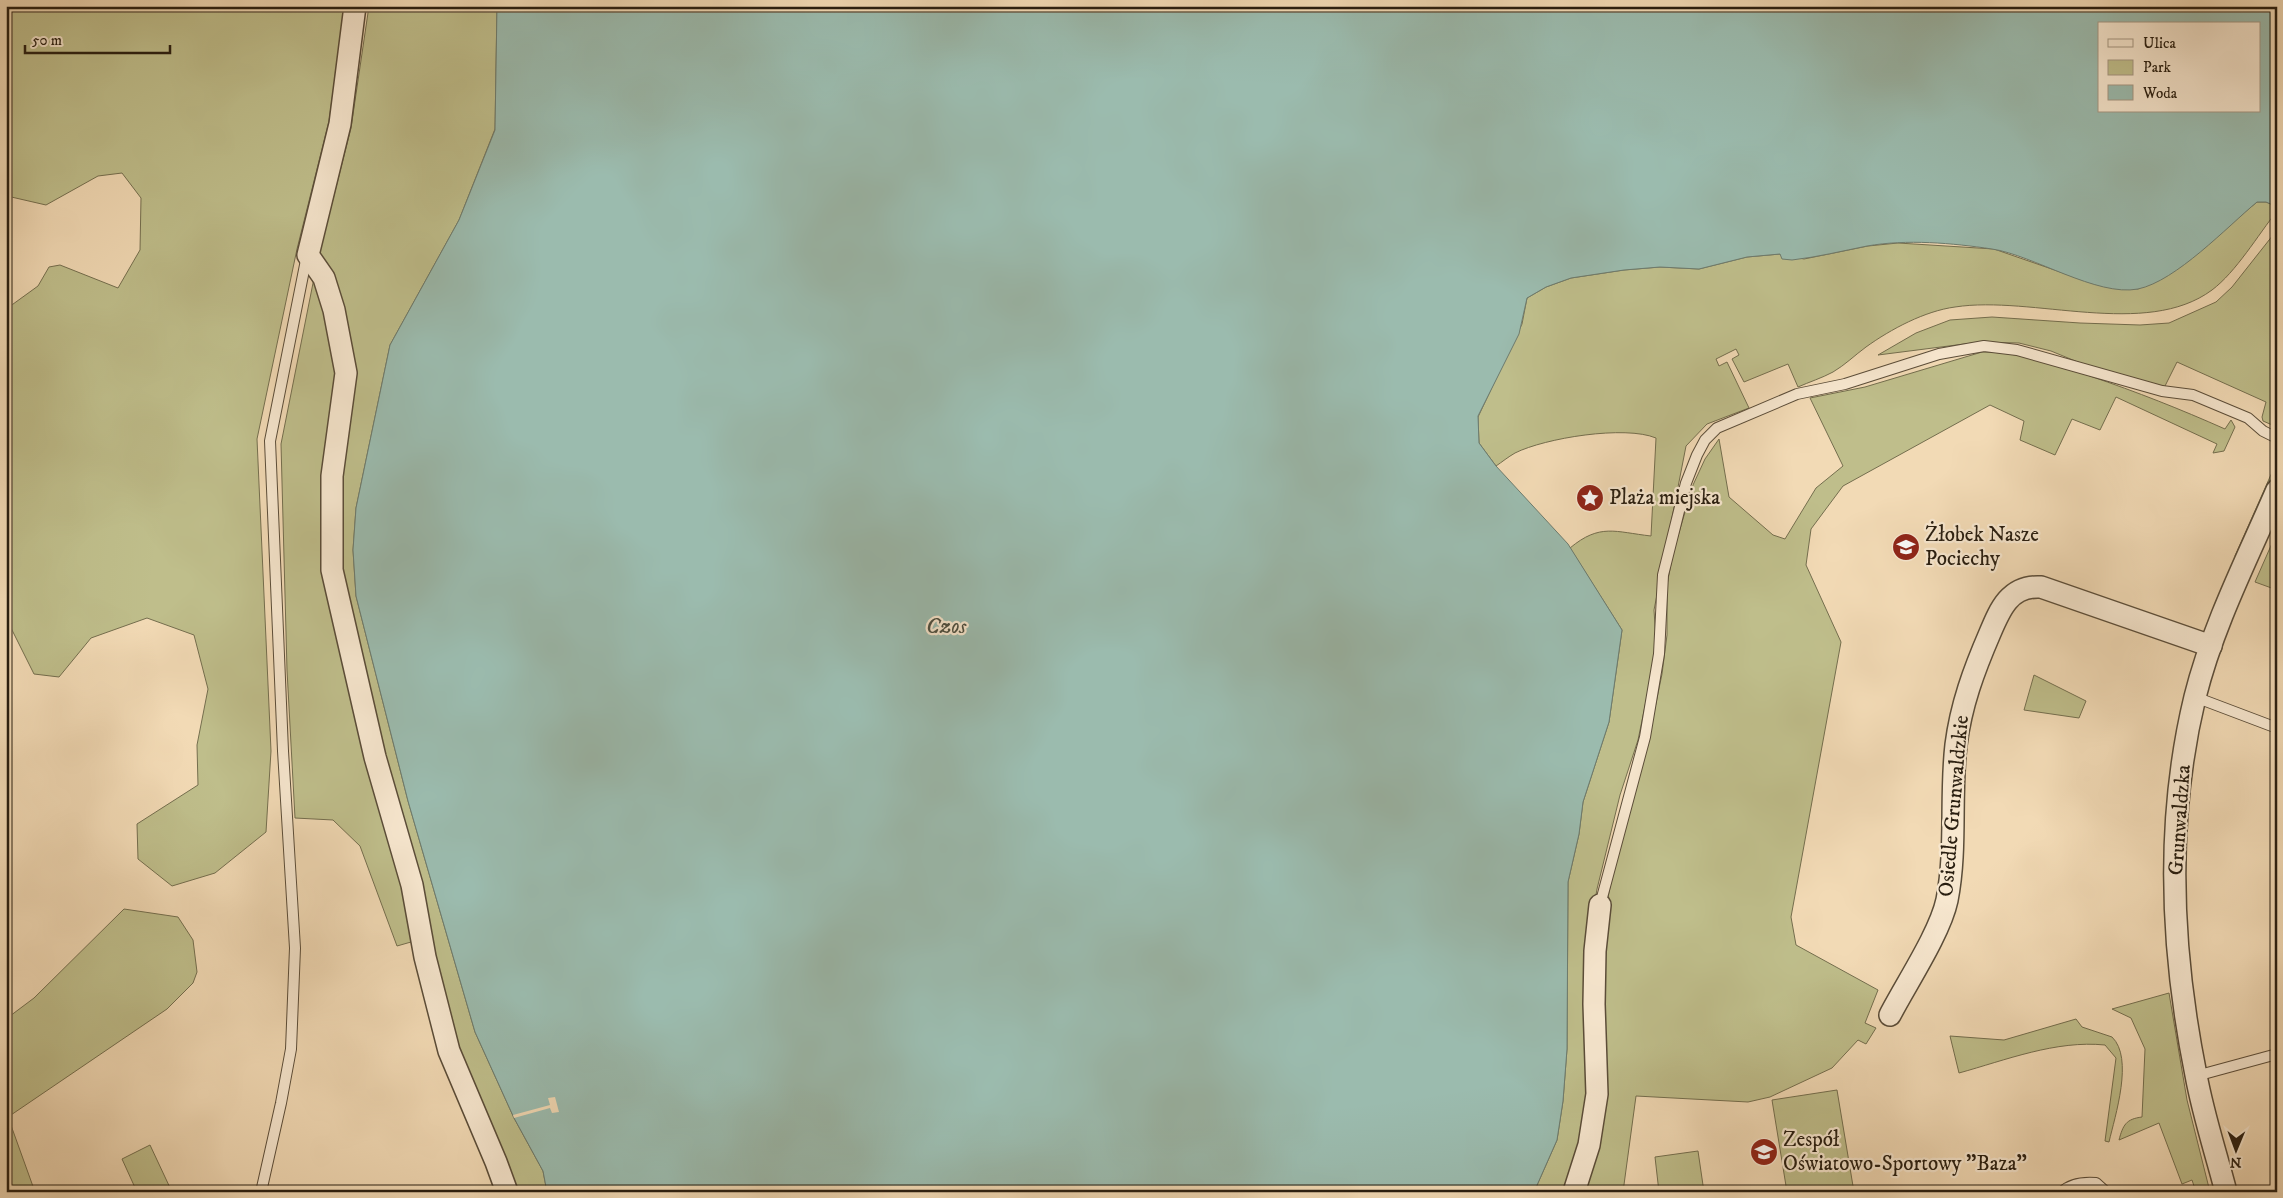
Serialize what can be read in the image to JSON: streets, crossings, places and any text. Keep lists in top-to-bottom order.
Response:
{
  "streets": {
    "street": ["Osiedle Grunwaldzkie", "Grunwaldzka"]
  },
  "crossings": [
    ["Osiedle Grunwaldzkie", "Grunwaldzka"]
  ],
  "water": ["Czos"],
  "places": {
    "place": ["Plaża miejska"],
    "school or university": ["Żłobek Nasze Pociechy", "Zespół Oświatowo-Sportowy \"Baza\""]
  },
  "legend": ["Ulica", "Park", "Woda"],
  "scale_bar": "50 m",
  "north": "bottom"
}
